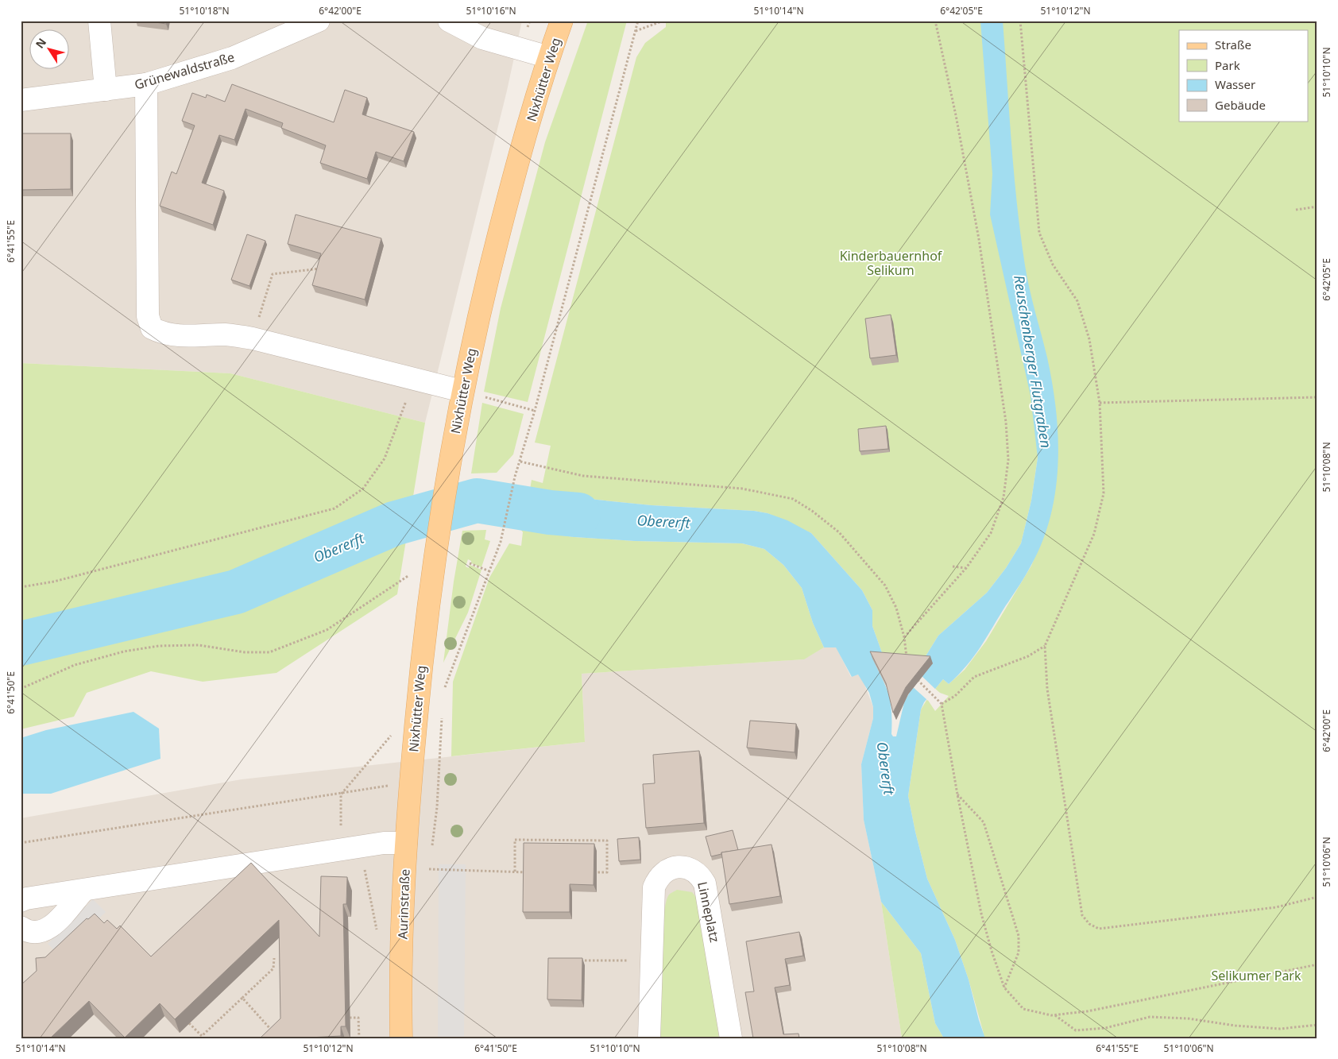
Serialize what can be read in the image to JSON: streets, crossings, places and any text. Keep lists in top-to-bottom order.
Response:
{
  "streets": {
    "main road": ["Nixhütter Weg", "Aurinstraße"],
    "street": ["Grünewaldstraße", "Linneplatz"]
  },
  "crossings": [
    ["Nixhütter Weg", "Aurinstraße"]
  ],
  "water": ["Reuschenberger Flutgraben", "Obererft"],
  "parks": ["Kinderbauernhof Selikum", "Selikumer Park"],
  "legend": [
    "Straße",
    "Park",
    "Wasser",
    "Gebäude"
  ],
  "north": "top left",
  "coordinates": [
    "51°10'18\"N",
    "6°42'00\"E",
    "51°10'16\"N",
    "51°10'14\"N",
    "6°42'05\"E",
    "51°10'12\"N",
    "51°10'10\"N",
    "6°41'55\"E",
    "51°10'08\"N",
    "6°41'50\"E",
    "51°10'06\"N"
  ]
}
